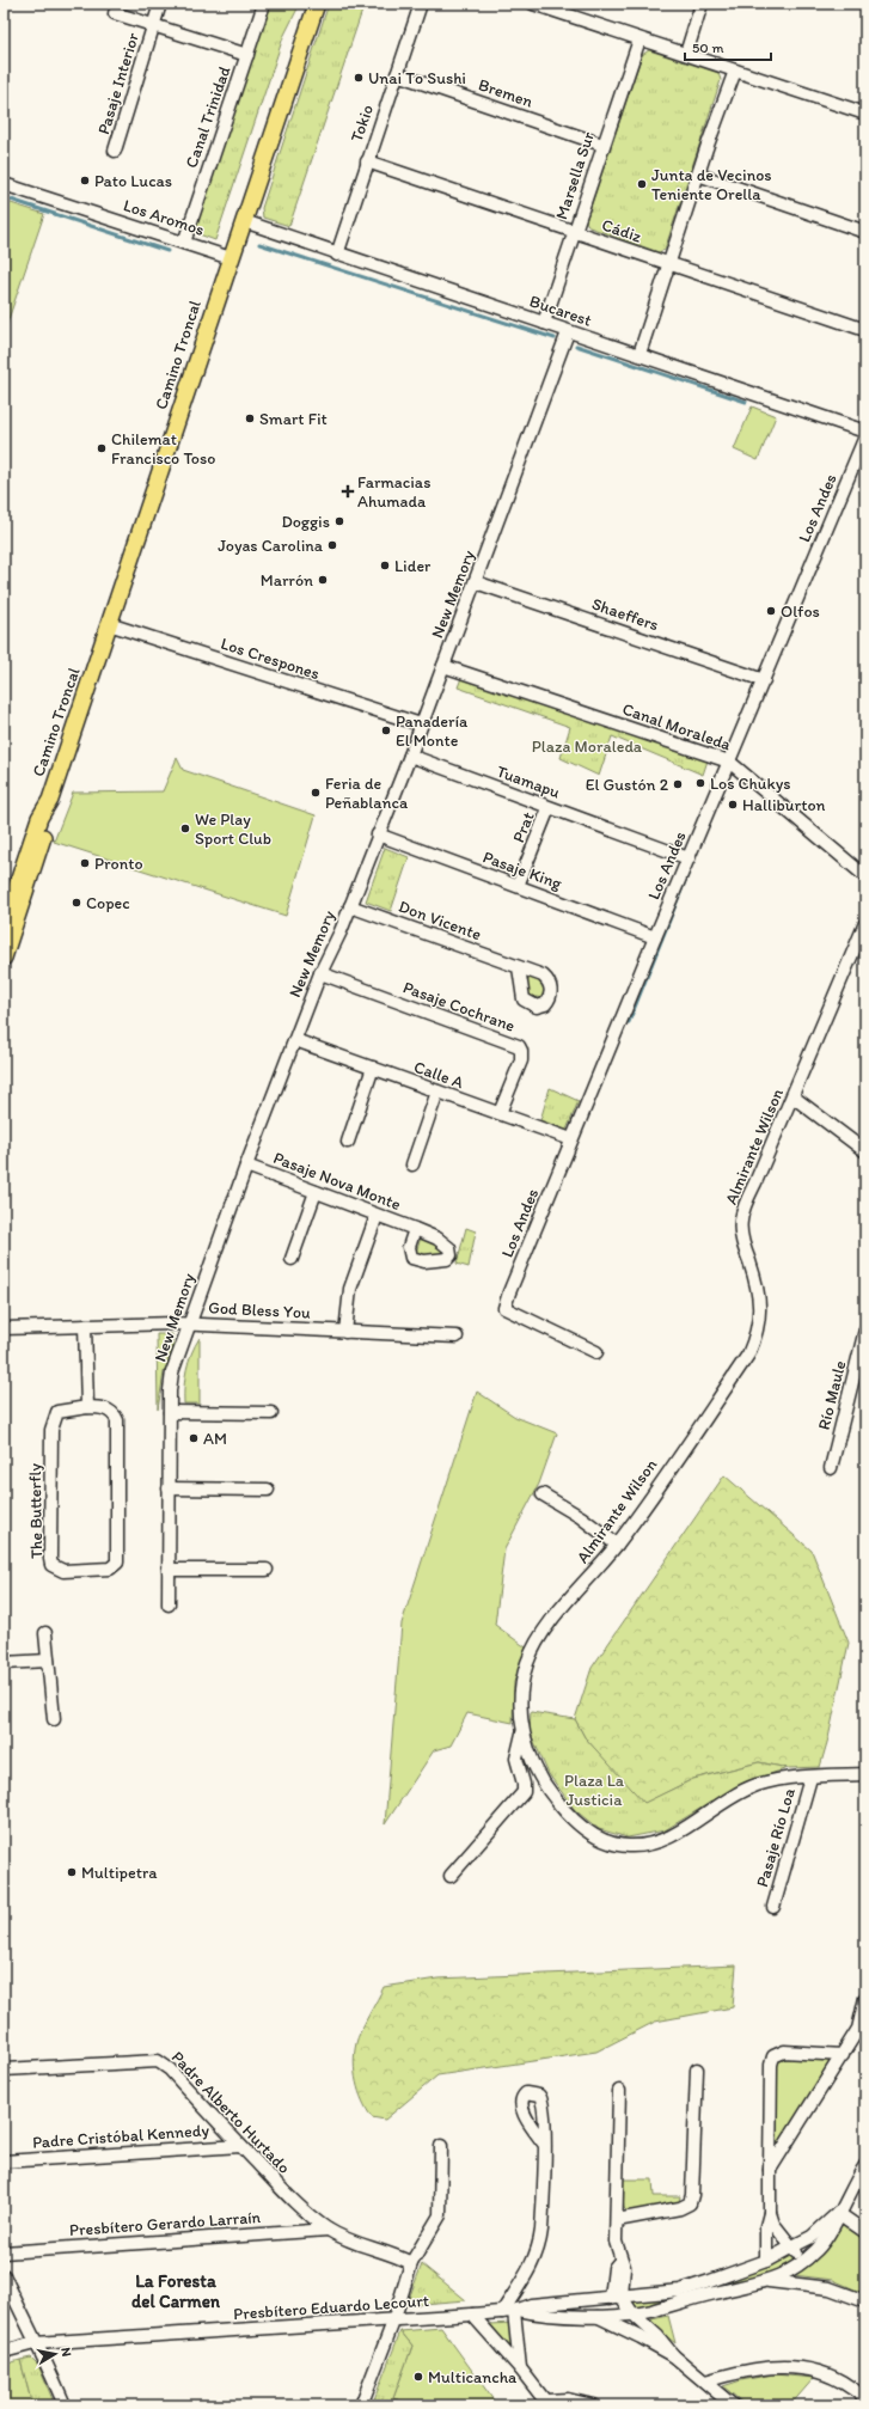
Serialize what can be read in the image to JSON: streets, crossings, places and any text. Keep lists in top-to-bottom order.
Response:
{
  "streets": {
    "main road": ["Camino Troncal"],
    "street": [
      "Pasaje Interior",
      "Bremen",
      "Canal Trinidad",
      "Tokio",
      "Marsella Sur",
      "Los Aromos",
      "Cádiz",
      "Bucarest",
      "Los Andes",
      "New Memory",
      "Shaeffers",
      "Los Crespones",
      "Canal Moraleda",
      "Tuamapu",
      "Prat",
      "Pasaje King",
      "Don Vicente",
      "Pasaje Cochrane",
      "Calle A",
      "Almirante Wilson",
      "Pasaje Nova Monte",
      "God Bless You",
      "Río Maule",
      "The Butterfly",
      "Pasaje Río Loa",
      "Padre Alberto Hurtado",
      "Padre Cristóbal Kennedy",
      "Presbítero Gerardo Larraín",
      "Presbítero Eduardo Lecourt"
    ]
  },
  "crossings": [
    ["Pasaje Interior", "Canal Trinidad"],
    ["Bremen", "Tokio"],
    ["Bremen", "Marsella Sur"],
    ["Canal Trinidad", "Los Aromos"],
    ["Tokio", "Cádiz"],
    ["Tokio", "Bucarest"],
    ["Marsella Sur", "Cádiz"],
    ["Marsella Sur", "Bucarest"],
    ["Los Aromos", "Camino Troncal"],
    ["Bucarest", "Camino Troncal"],
    ["Bucarest", "New Memory"],
    ["Camino Troncal", "Los Crespones"],
    ["Los Andes", "Shaeffers"],
    ["Los Andes", "Canal Moraleda"],
    ["Los Andes", "Tuamapu"],
    ["Los Andes", "Pasaje King"],
    ["Los Andes", "Calle A"],
    ["New Memory", "Shaeffers"],
    ["New Memory", "Los Crespones"],
    ["New Memory", "Canal Moraleda"],
    ["New Memory", "Tuamapu"],
    ["New Memory", "Pasaje King"],
    ["New Memory", "Don Vicente"],
    ["New Memory", "Pasaje Cochrane"],
    ["New Memory", "Calle A"],
    ["New Memory", "Pasaje Nova Monte"],
    ["New Memory", "God Bless You"],
    ["Tuamapu", "Prat"],
    ["Prat", "Pasaje King"],
    ["Pasaje Cochrane", "Calle A"],
    ["Almirante Wilson", "Pasaje Río Loa"],
    ["Padre Alberto Hurtado", "Padre Cristóbal Kennedy"],
    ["Padre Alberto Hurtado", "Presbítero Gerardo Larraín"]
  ],
  "districts": ["La Foresta del Carmen"],
  "parks": ["Plaza Moraleda", "Plaza La Justicia"],
  "places": {
    "other": [
      "Unai To Sushi",
      "Pato Lucas",
      "Junta de Vecinos Teniente Orella",
      "Smart Fit",
      "Chilemat Francisco Toso",
      "Doggis",
      "Joyas Carolina",
      "Lider",
      "Marrón",
      "Olfos",
      "Panadería El Monte",
      "Los Chukys",
      "El Gustón 2",
      "Feria de Peñablanca",
      "Halliburton",
      "We Play Sport Club",
      "Pronto",
      "Copec",
      "AM",
      "Multipetra",
      "Multicancha"
    ],
    "health": ["Farmacias Ahumada"]
  },
  "scale_bar": "50 m",
  "north": "right"
}
